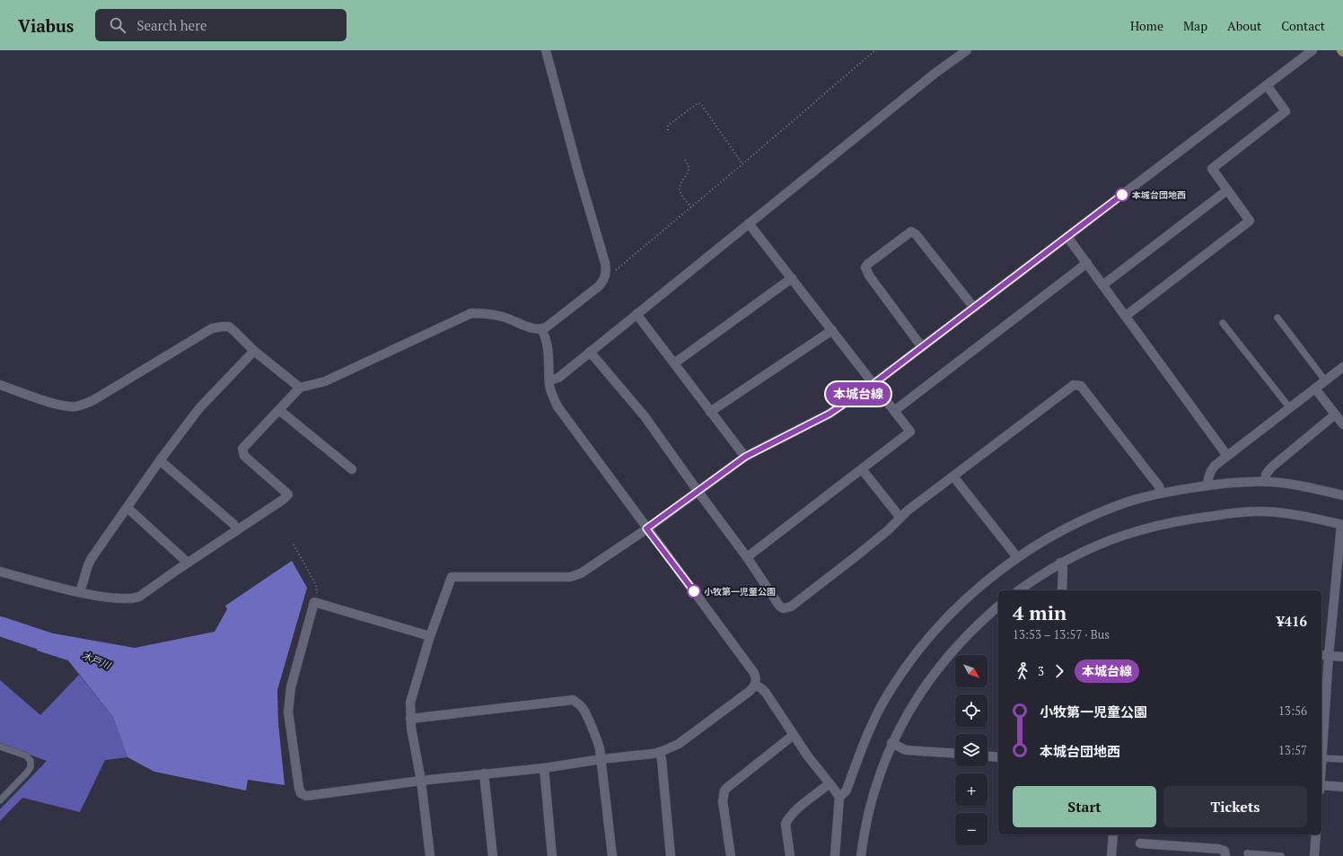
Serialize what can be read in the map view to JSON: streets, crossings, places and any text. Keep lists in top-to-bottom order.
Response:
{
  "water": ["木戸川"],
  "places": ["本城台団地西", "小牧第一児童公園"],
  "lines": ["bus line 本城台線"],
  "north": "bottom right",
  "page": {
    "header": "Viabus",
    "search": "Search here",
    "nav": [
      "Home",
      "Map",
      "About",
      "Contact"
    ],
    "on_map": "本城台線",
    "heading": ["4 min", "13:53 – 13:57 · Bus", "¥416"],
    "legs": ["3", "本城台線"],
    "map_buttons": ["+", "−"],
    "list": [
      {
        "name": "小牧第一児童公園",
        "value": "13:56"
      },
      {
        "name": "本城台団地西",
        "value": "13:57"
      }
    ],
    "buttons": ["Start", "Tickets"]
  }
}
